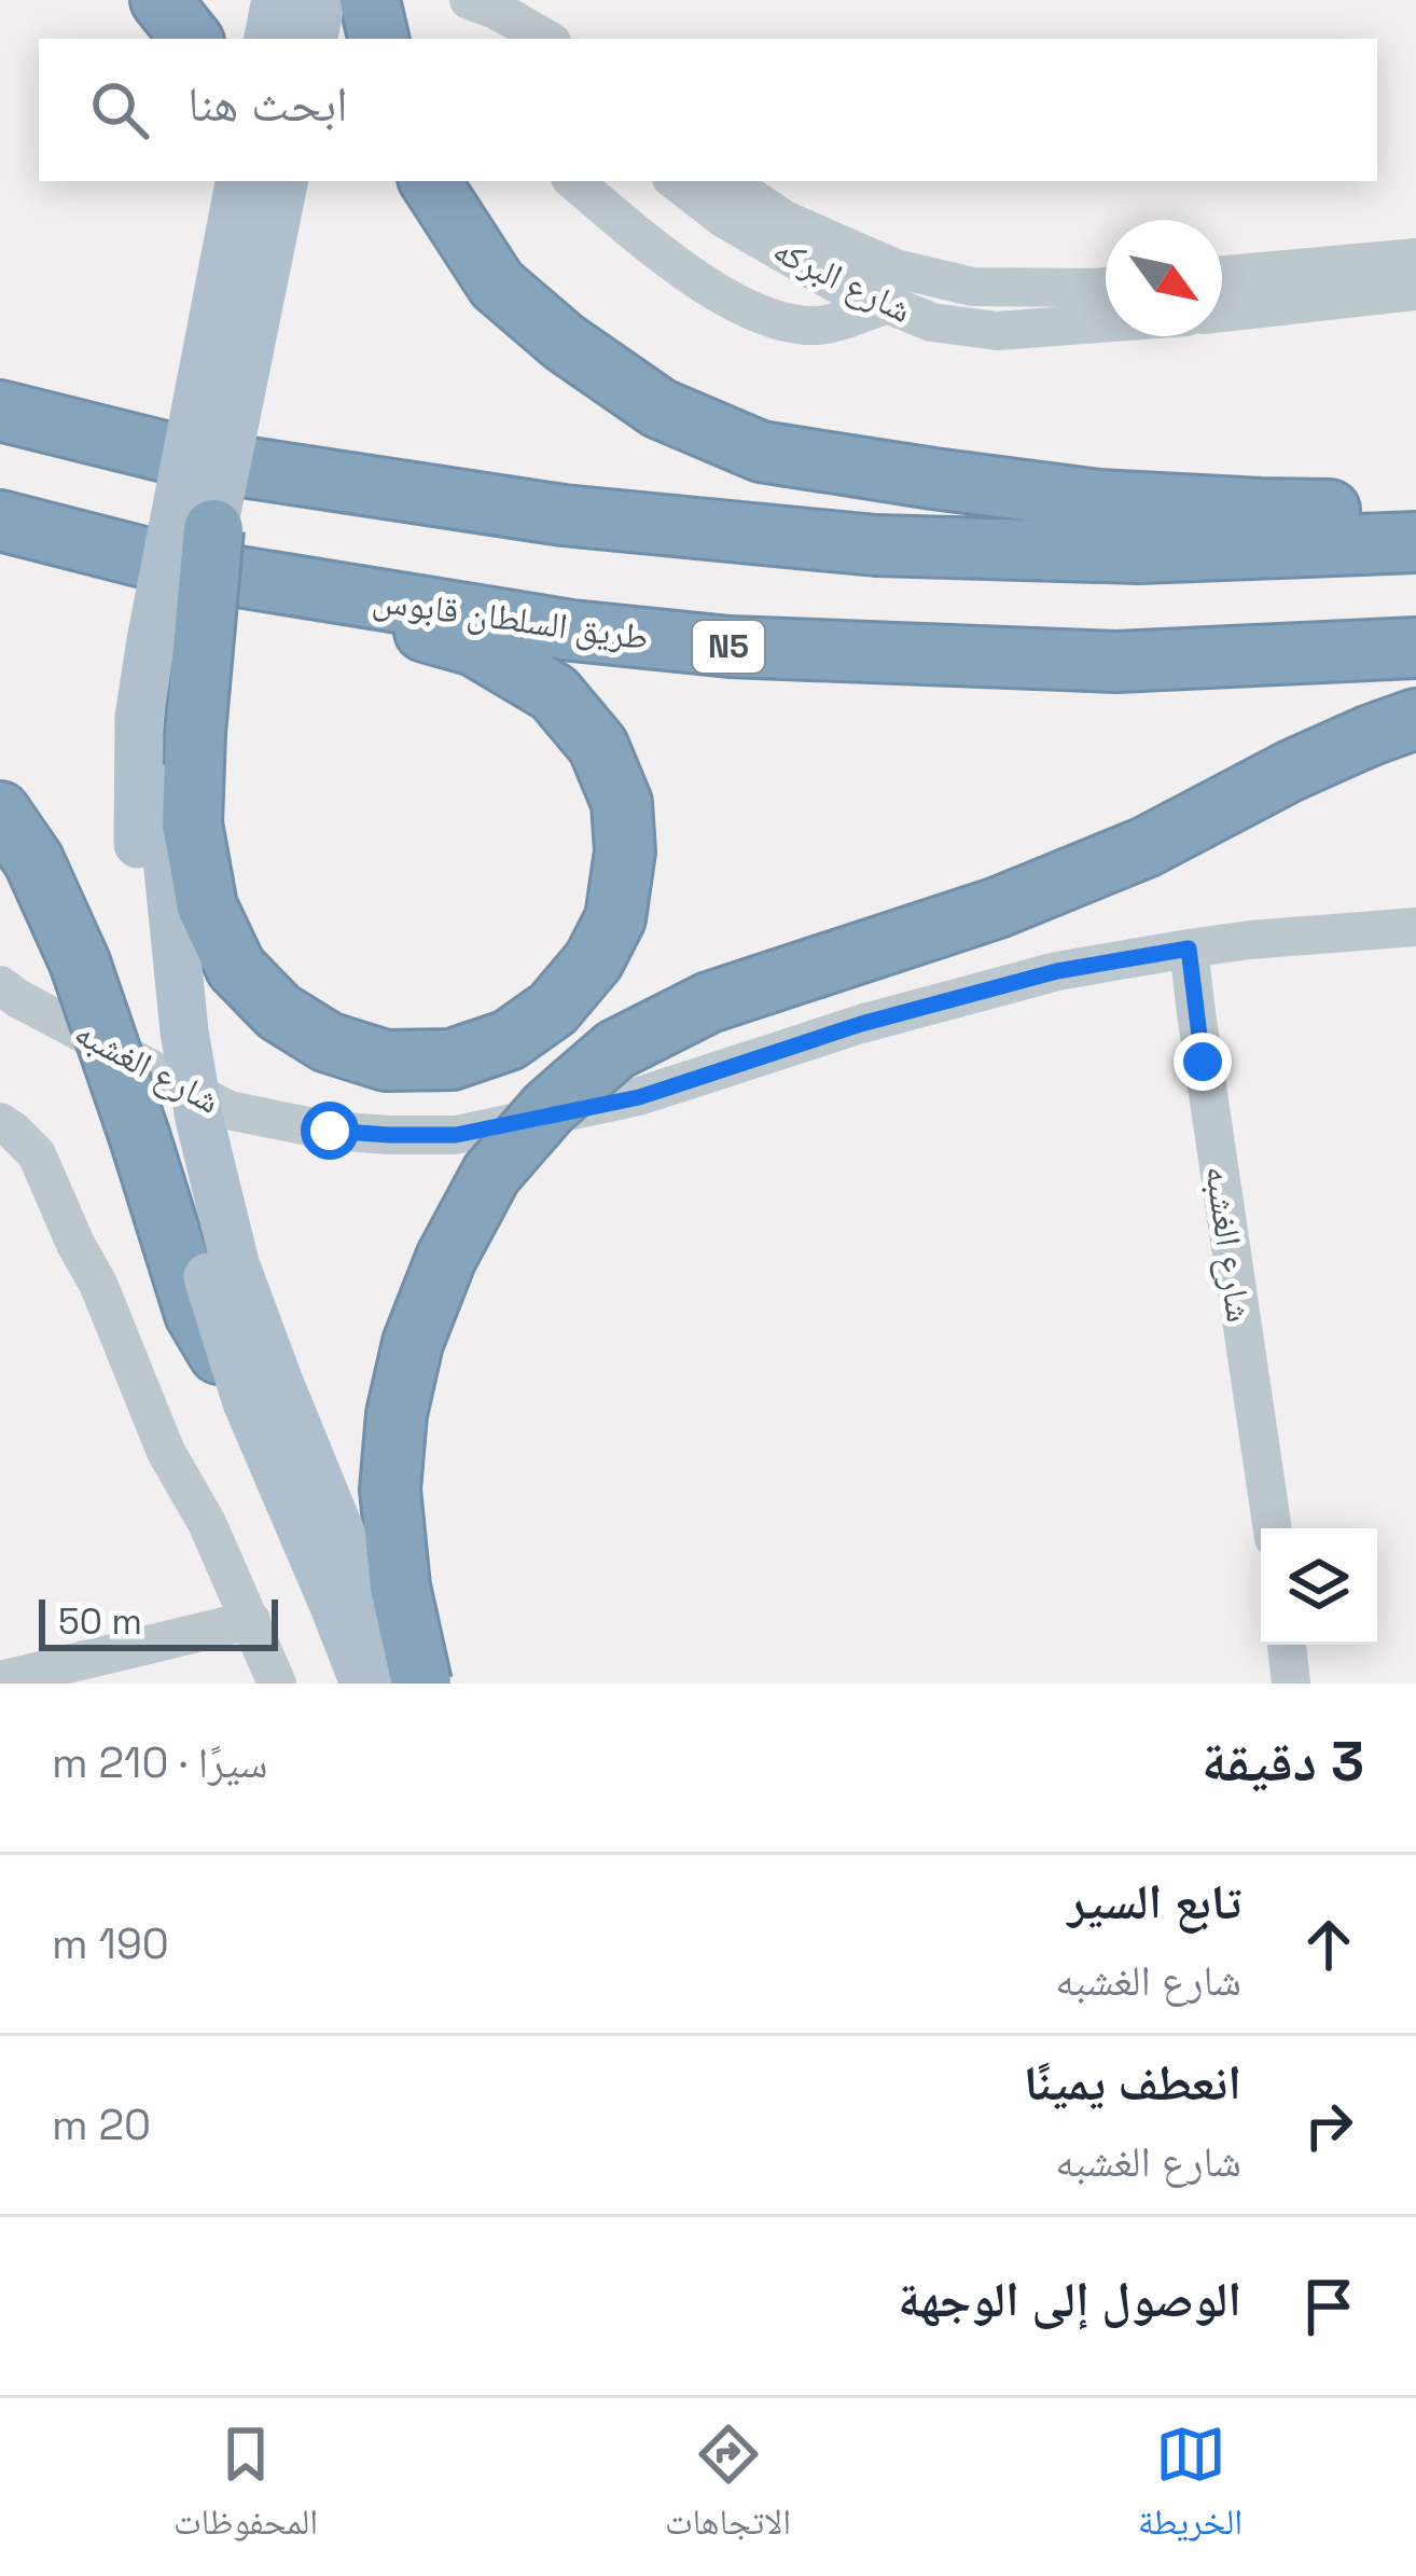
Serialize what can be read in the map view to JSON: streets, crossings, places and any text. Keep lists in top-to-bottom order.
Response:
{
  "streets": {
    "highway": ["طريق السلطان قابوس", "N5"],
    "street": ["شارع البركه", "شارع الغشبه"]
  },
  "scale_bar": "50 m",
  "north": "bottom right",
  "page": {
    "search": "ابحث هنا",
    "scale": "50 m",
    "heading": ["3 دقيقة", "سيرًا · 210 m"],
    "list": [
      ["تابع السير", "شارع الغشبه", "190 m"],
      ["انعطف يمينًا", "شارع الغشبه", "20 m"],
      "الوصول إلى الوجهة"
    ],
    "nav": ["الخريطة", "الاتجاهات", "المحفوظات"]
  }
}
